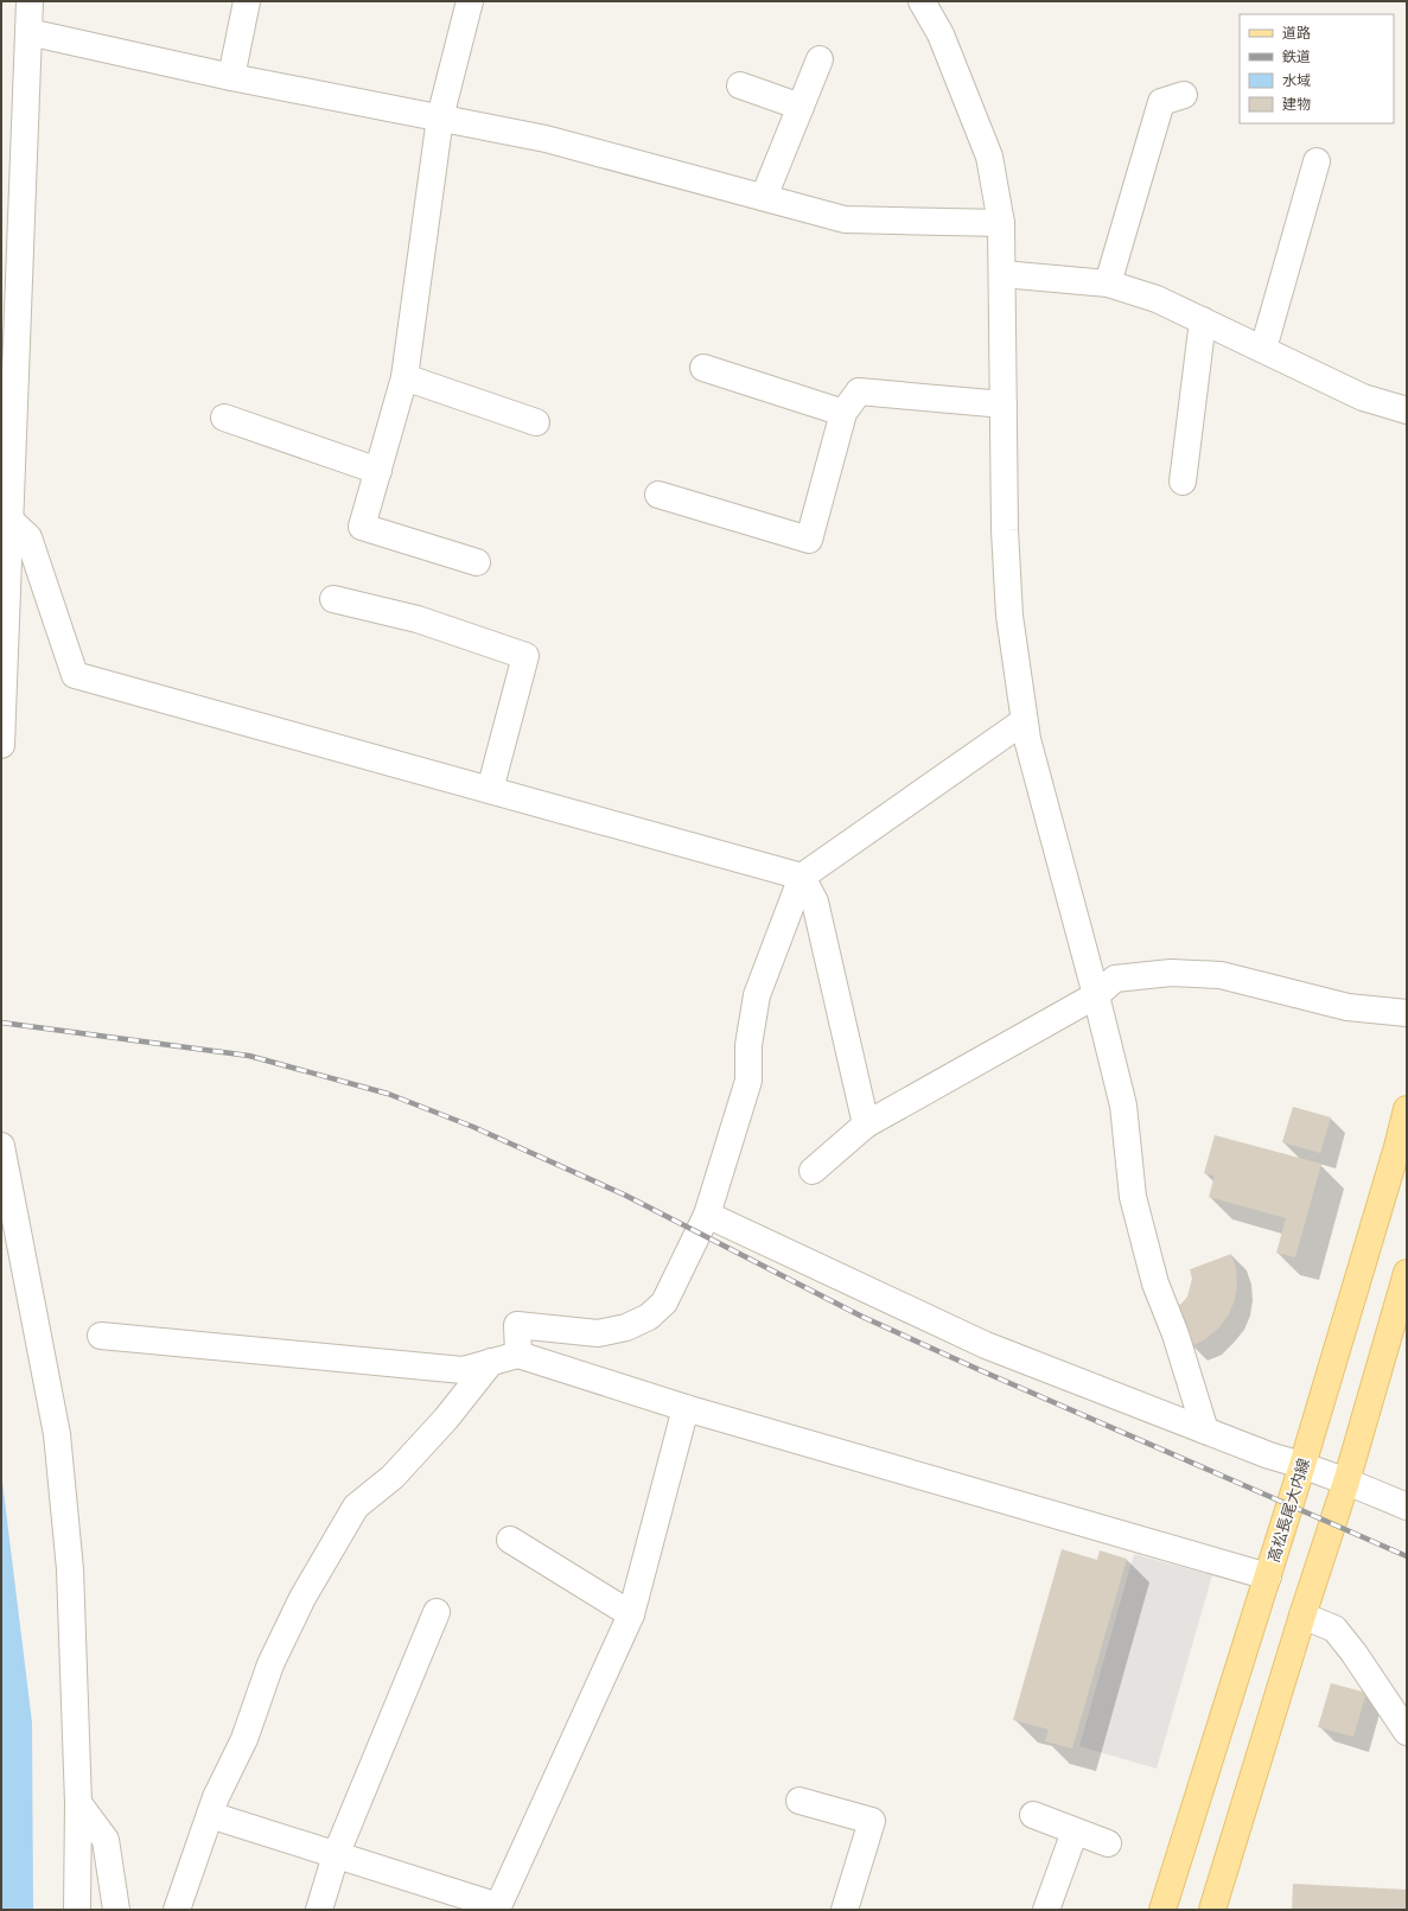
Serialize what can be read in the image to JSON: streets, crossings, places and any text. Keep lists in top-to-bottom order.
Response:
{
  "streets": {
    "main road": ["高松長尾大内線"]
  },
  "legend": [
    "道路",
    "鉄道",
    "水域",
    "建物"
  ]
}
